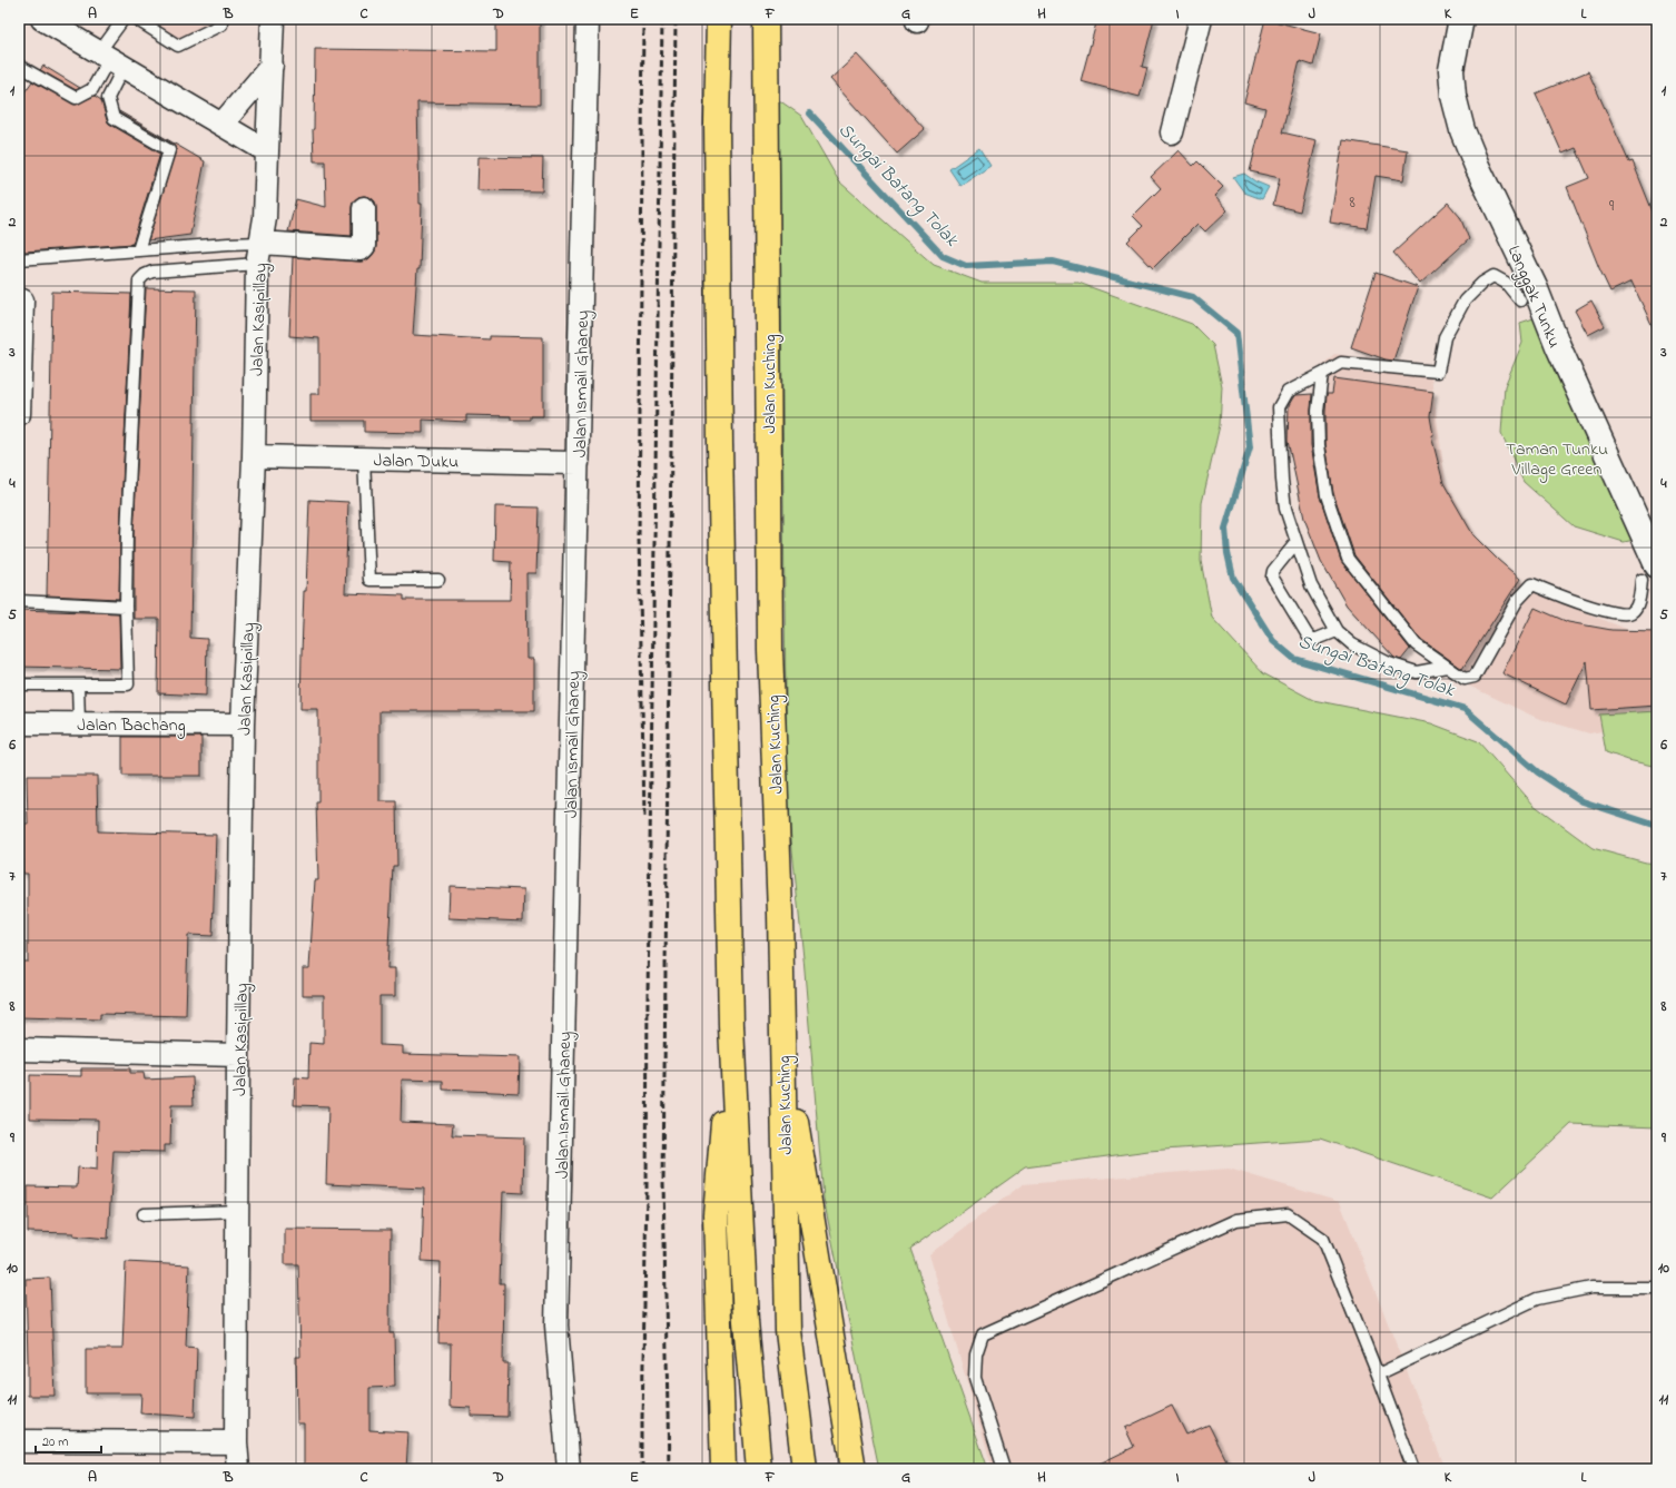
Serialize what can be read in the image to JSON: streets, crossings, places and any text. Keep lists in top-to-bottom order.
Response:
{
  "streets": {
    "highway": ["Jalan Kuching"],
    "street": [
      "Langgak Tunku",
      "Jalan Kasipillay",
      "Jalan Ismail Ghaney",
      "Jalan Duku",
      "Jalan Bachang"
    ]
  },
  "crossings": [
    ["Jalan Kasipillay", "Jalan Duku"],
    ["Jalan Kasipillay", "Jalan Bachang"],
    ["Jalan Ismail Ghaney", "Jalan Duku"]
  ],
  "water": ["Sungai Batang Tolak"],
  "parks": ["Taman Tunku Village Green"],
  "house_numbers": ["8", "9"],
  "scale_bar": "20 m",
  "grid": {
    "columns": [
      "A",
      "B",
      "C",
      "D",
      "E",
      "F",
      "G",
      "H",
      "I",
      "J",
      "K",
      "L"
    ],
    "rows": [
      "1",
      "2",
      "3",
      "4",
      "5",
      "6",
      "7",
      "8",
      "9",
      "10",
      "11"
    ]
  }
}
